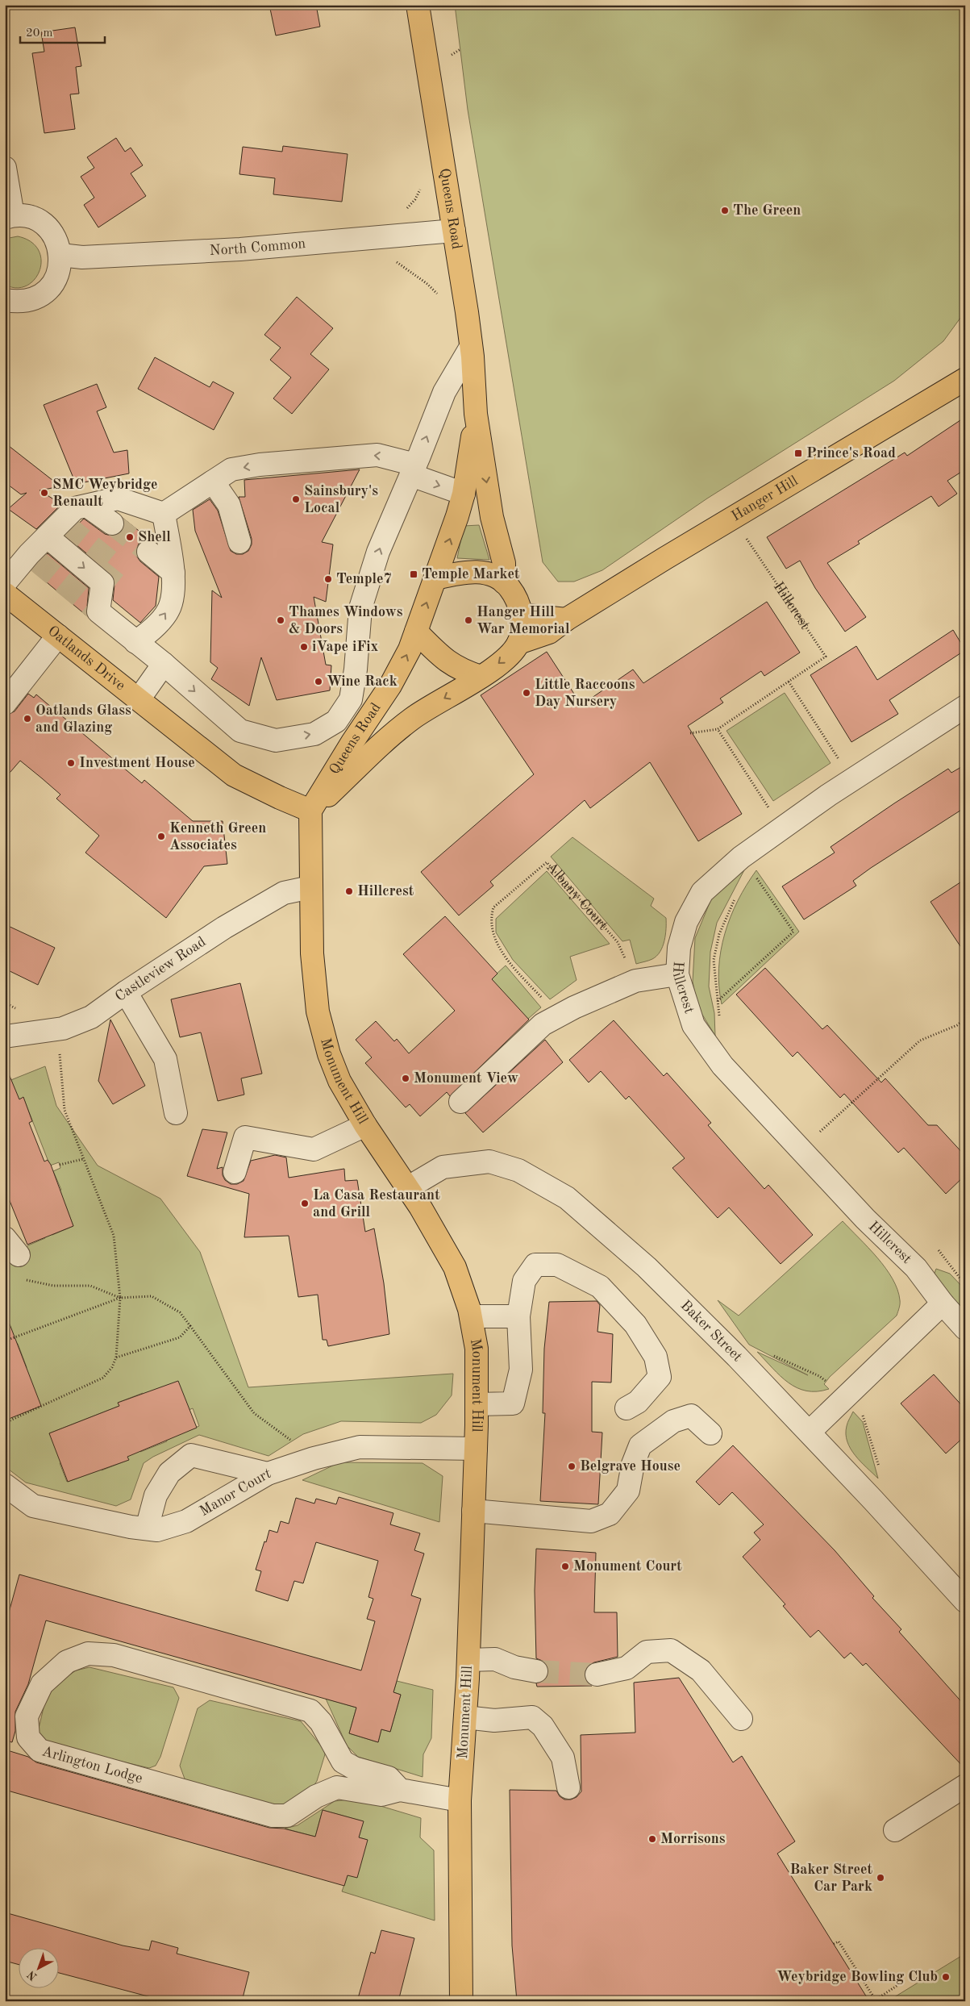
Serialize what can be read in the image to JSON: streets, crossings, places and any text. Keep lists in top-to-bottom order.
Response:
{
  "streets": {
    "main road": [
      "Queens Road",
      "Hanger Hill",
      "Oatlands Drive",
      "Monument Hill"
    ],
    "street": [
      "North Common",
      "Hillcrest",
      "Castleview Road",
      "Baker Street",
      "Manor Court",
      "Arlington Lodge"
    ],
    "path": ["Albany Court"]
  },
  "crossings": [
    ["Queens Road", "North Common"],
    ["Queens Road", "Hanger Hill"],
    ["Queens Road", "Oatlands Drive"],
    ["Queens Road", "Monument Hill"],
    ["Hanger Hill", "Hillcrest"],
    ["Hanger Hill", "Oatlands Drive"],
    ["Hanger Hill", "Monument Hill"],
    ["Oatlands Drive", "Monument Hill"],
    ["Castleview Road", "Monument Hill"],
    ["Monument Hill", "Baker Street"],
    ["Monument Hill", "Manor Court"],
    ["Monument Hill", "Arlington Lodge"]
  ],
  "places": {
    "other": [
      "The Green",
      "SMC Weybridge Renault",
      "Sainsbury's Local",
      "Shell",
      "Temple7",
      "Thames Windows & Doors",
      "Hanger Hill War Memorial",
      "iVape iFix",
      "Wine Rack",
      "Little Raccoons Day Nursery",
      "Oatlands Glass and Glazing",
      "Investment House",
      "Kenneth Green Associates",
      "Hillcrest",
      "Monument View",
      "La Casa Restaurant and Grill",
      "Belgrave House",
      "Monument Court",
      "Morrisons",
      "Baker Street Car Park",
      "Weybridge Bowling Club"
    ],
    "transit": ["Prince's Road", "Temple Market"]
  },
  "scale_bar": "20 m",
  "north": "bottom left"
}
